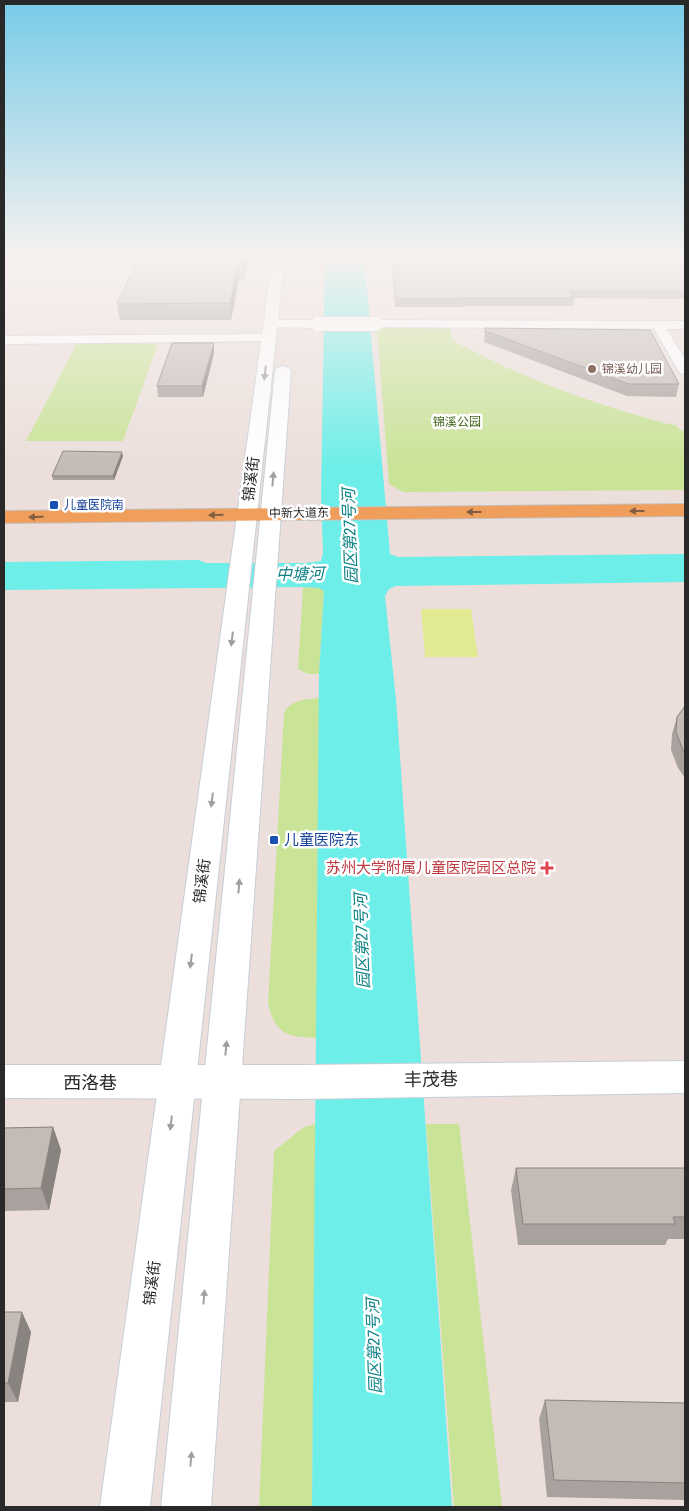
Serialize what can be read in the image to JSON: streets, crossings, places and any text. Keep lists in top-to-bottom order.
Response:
{
  "streets": {
    "main road": [
      "锦溪街",
      "中新大道东",
      "丰茂巷",
      "西洛巷"
    ]
  },
  "crossings": [
    ["锦溪街", "中新大道东"],
    ["锦溪街", "丰茂巷"],
    ["锦溪街", "西洛巷"],
    ["丰茂巷", "西洛巷"]
  ],
  "water": ["园区第27号河", "中塘河"],
  "parks": ["锦溪公园"],
  "places": {
    "other": ["锦溪幼儿园"],
    "transit": ["儿童医院南", "儿童医院东"],
    "health": ["苏州大学附属儿童医院园区总院"]
  }
}
